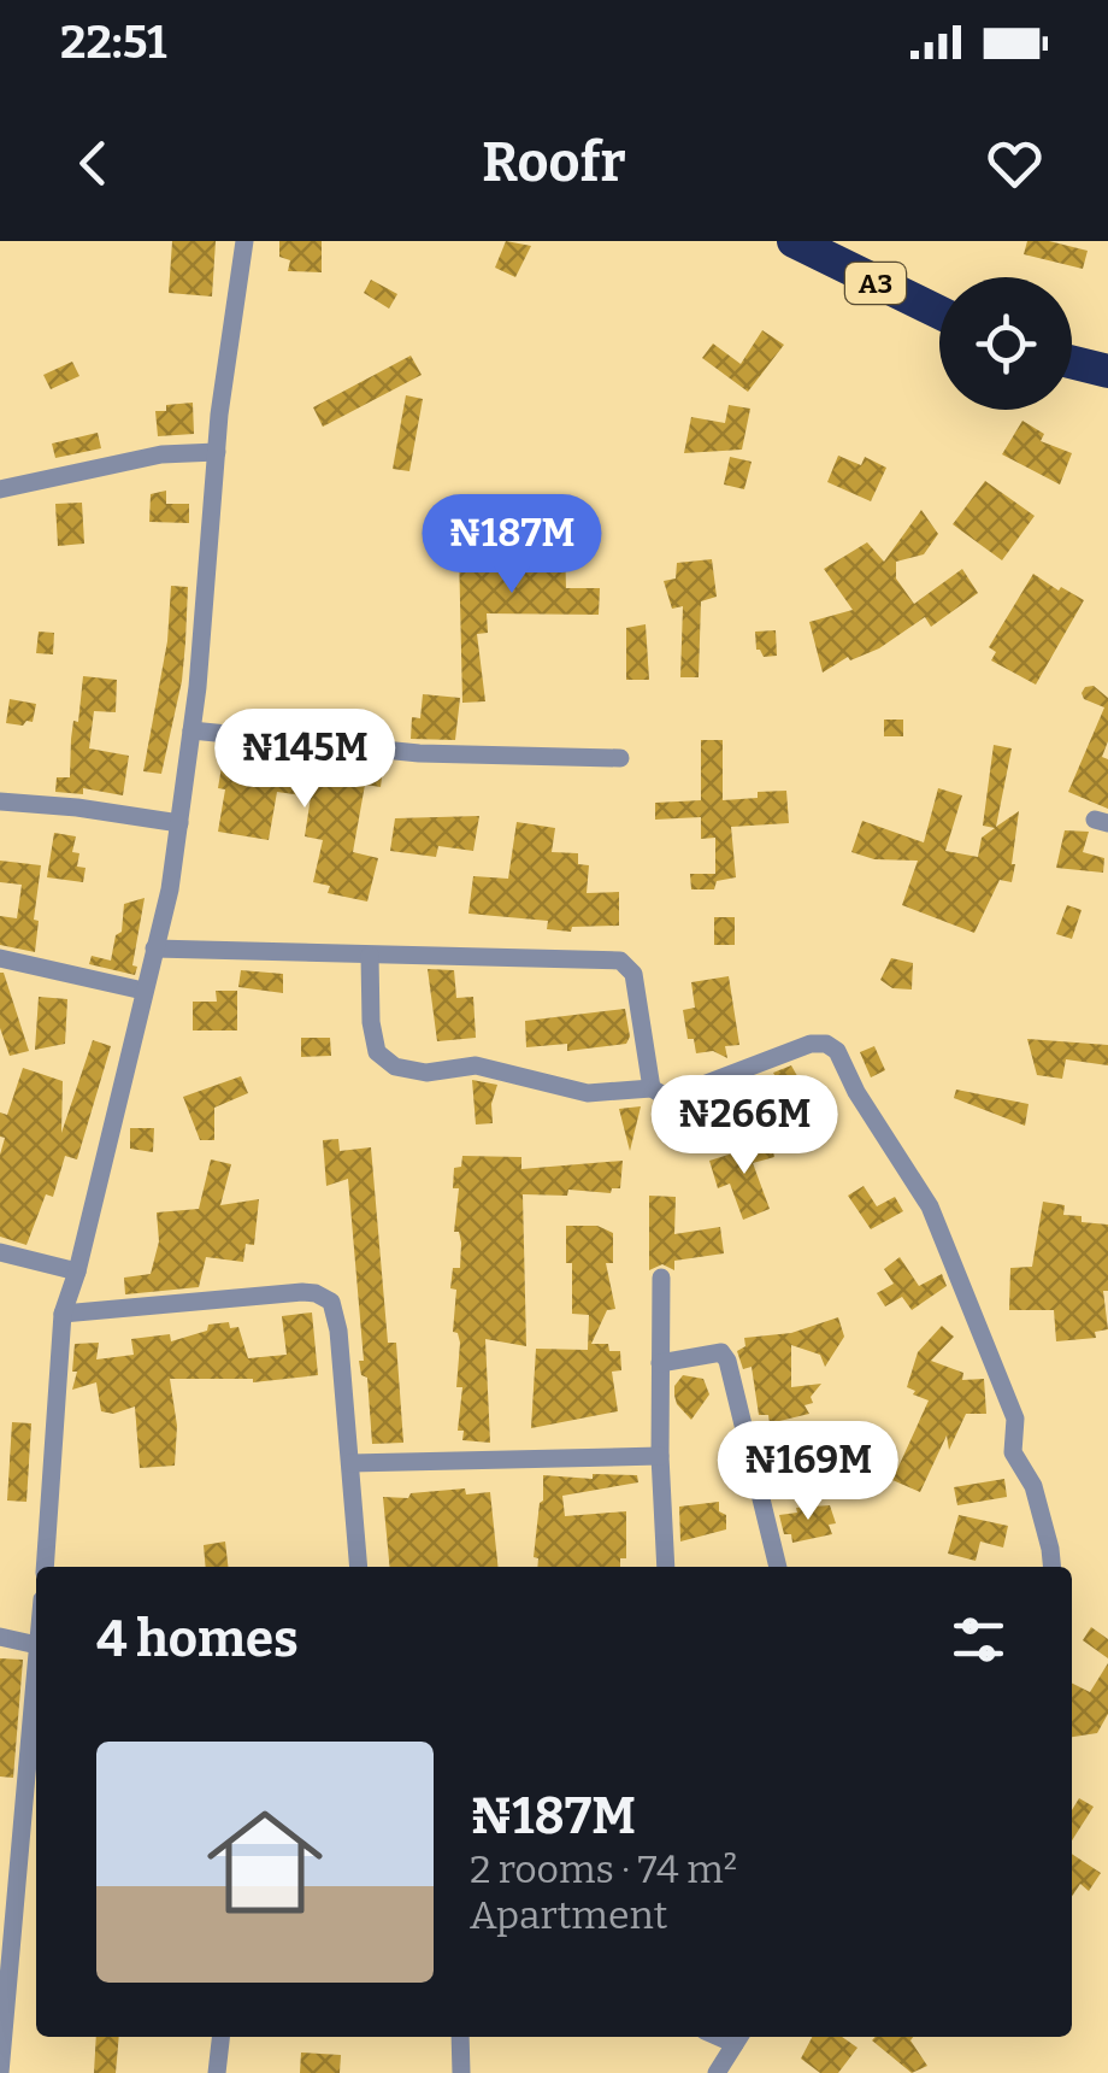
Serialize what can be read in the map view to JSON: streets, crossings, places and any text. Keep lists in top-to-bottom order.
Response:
{
  "streets": {
    "highway": ["A3"]
  },
  "page": {
    "status": "22:51",
    "header": "Roofr",
    "price": [
      "₦187M",
      "₦145M",
      "₦266M",
      "₦169M"
    ],
    "heading": "4 homes",
    "list": [
      {
        "name": "₦187M",
        "note": "2 rooms · 74 m² · Apartment"
      }
    ]
  }
}
